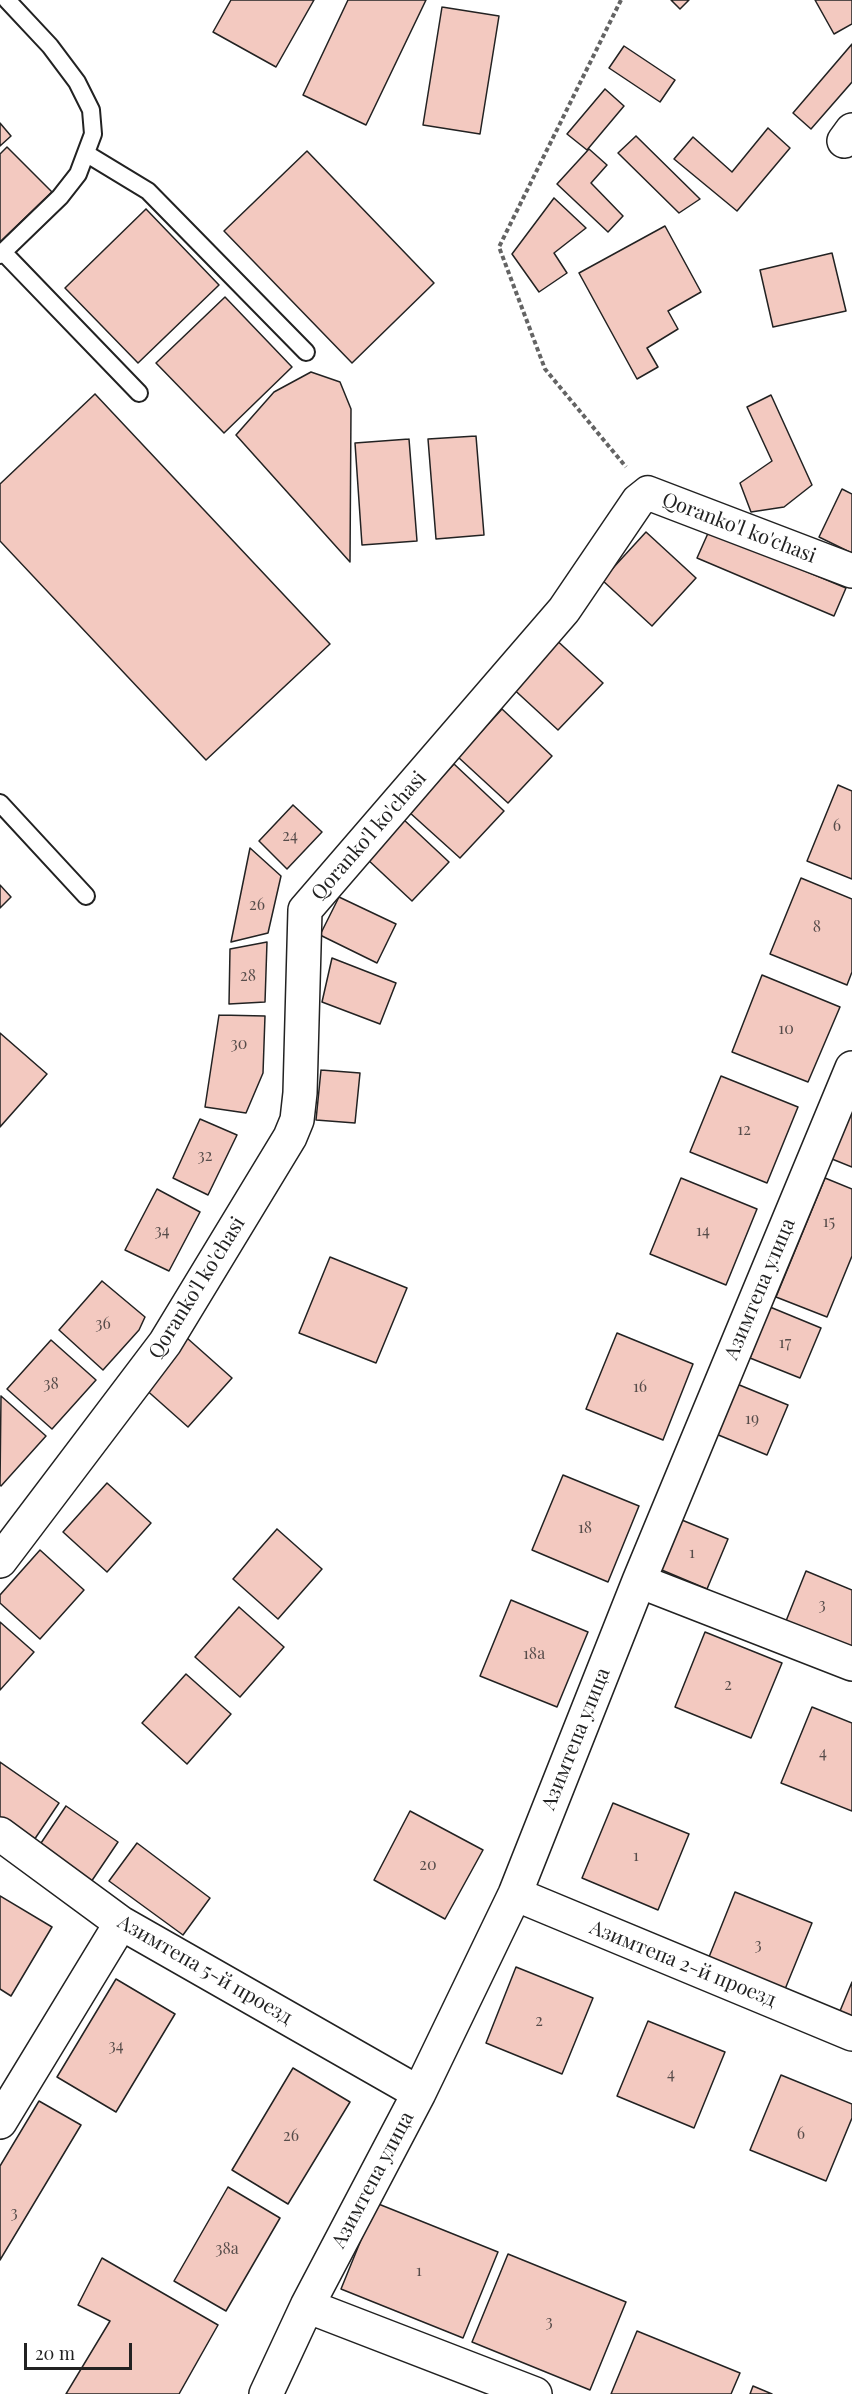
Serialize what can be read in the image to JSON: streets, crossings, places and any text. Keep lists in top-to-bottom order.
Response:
{
  "streets": {
    "street": [
      "Qoranko'l ko'chasi",
      "Азимтепа улица",
      "Азимтепа 2-й проезд",
      "Азимтепа 5-й проезд"
    ]
  },
  "crossings": [
    ["Азимтепа улица", "Азимтепа 2-й проезд"],
    ["Азимтепа улица", "Азимтепа 5-й проезд"]
  ],
  "house_numbers": [
    "6",
    "24",
    "26",
    "8",
    "28",
    "10",
    "30",
    "12",
    "32",
    "15",
    "34",
    "14",
    "36",
    "17",
    "38",
    "16",
    "19",
    "18",
    "1",
    "3",
    "18a",
    "2",
    "4",
    "1",
    "20",
    "3",
    "2",
    "34",
    "4",
    "6",
    "26",
    "3",
    "38a",
    "1",
    "3"
  ],
  "scale_bar": "20 m"
}
